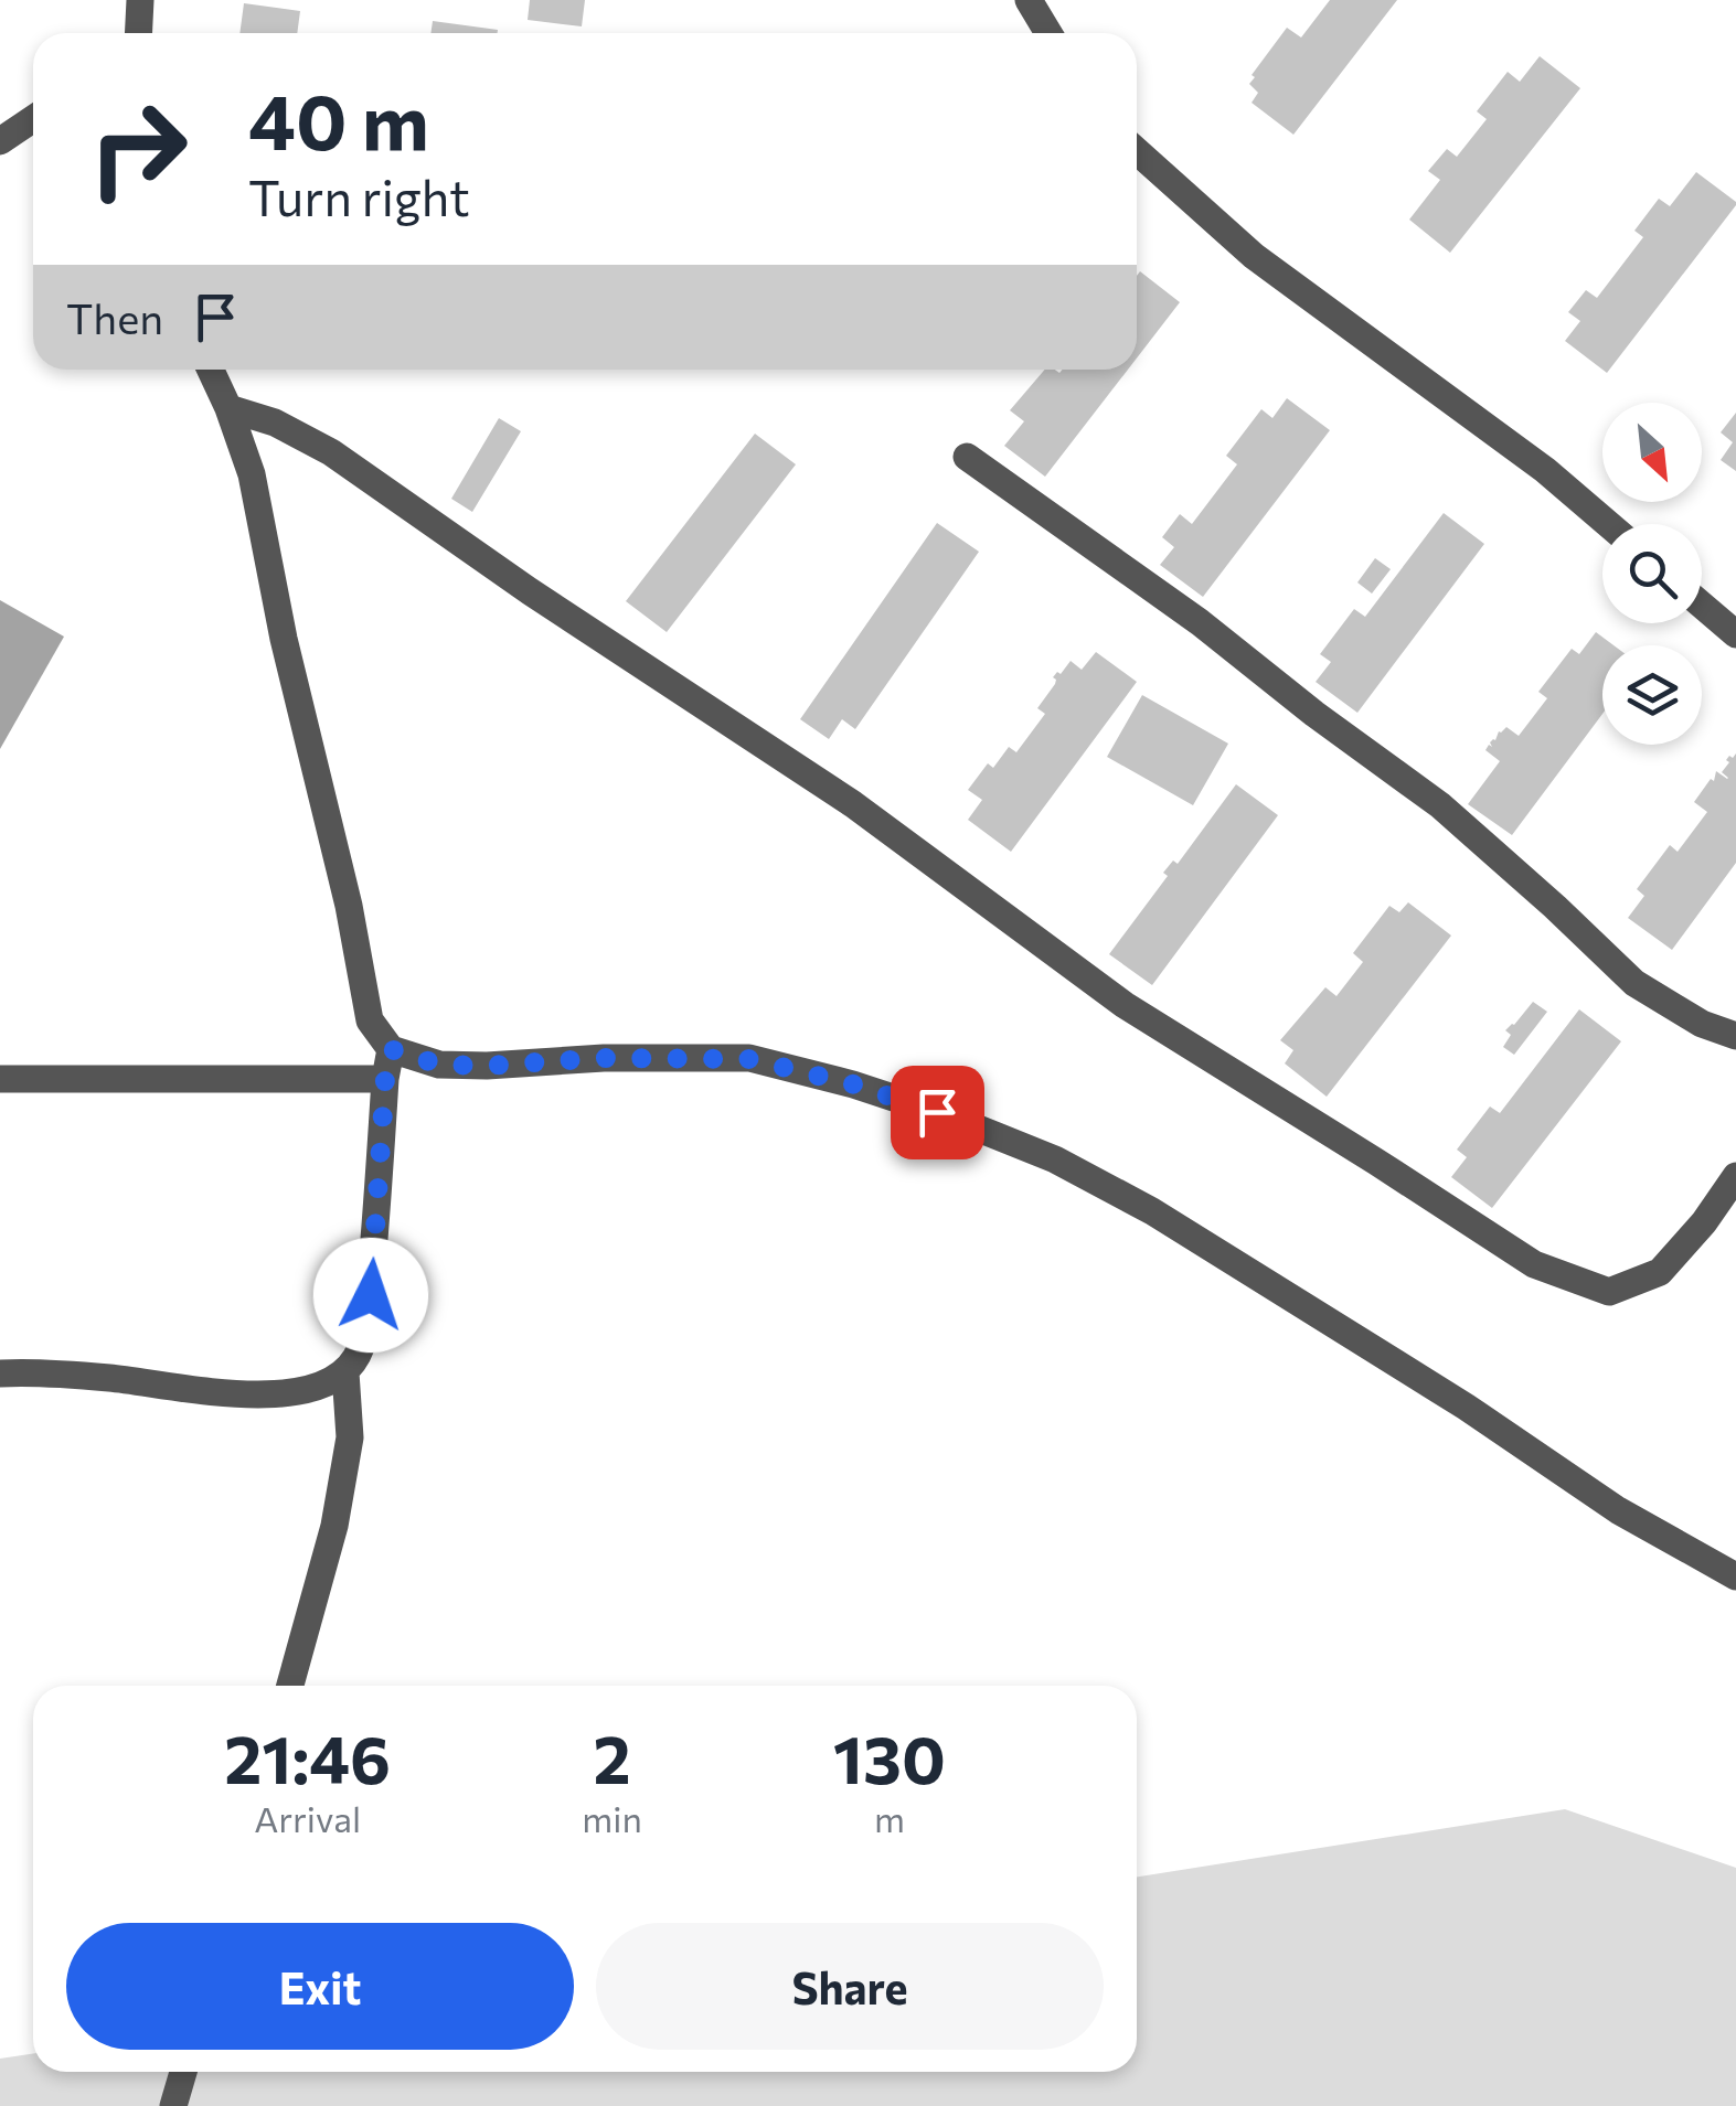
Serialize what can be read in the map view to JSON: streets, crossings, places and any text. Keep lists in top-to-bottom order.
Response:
{
  "north": "bottom right",
  "page": {
    "turn": ["40 m", "Turn right"],
    "then": "Then",
    "eta": [
      "21:46",
      "Arrival",
      "2",
      "min",
      "130",
      "m"
    ],
    "buttons": ["Exit", "Share"]
  }
}
